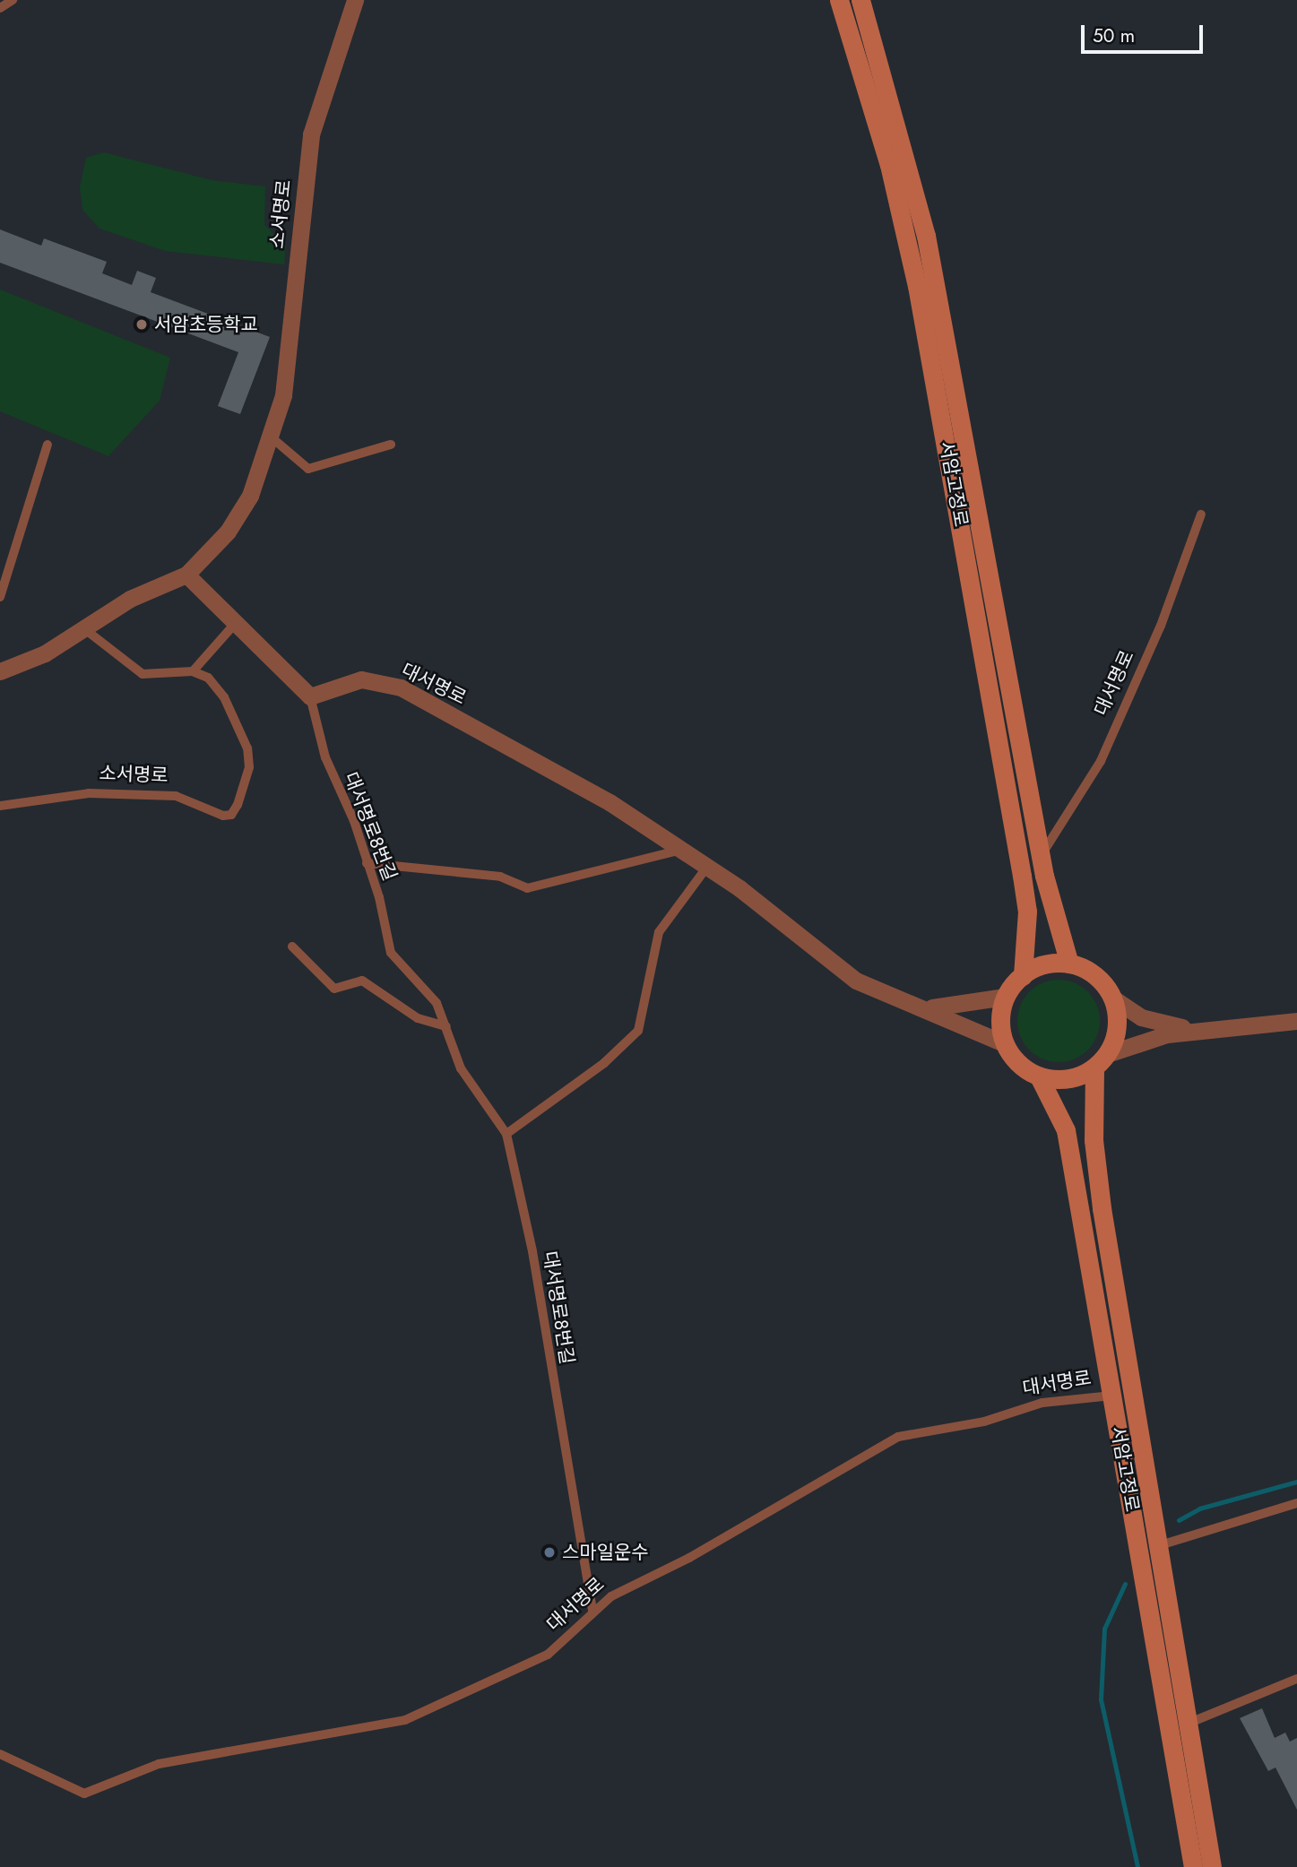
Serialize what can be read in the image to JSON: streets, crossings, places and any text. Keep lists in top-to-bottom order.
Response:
{
  "streets": {
    "main road": ["서암고정로"],
    "street": ["소서명로", "대서명로"],
    "lane": ["대서명로8번길"]
  },
  "crossings": [
    ["서암고정로", "대서명로"],
    ["대서명로", "대서명로8번길"]
  ],
  "places": ["서암초등학교", "스마일운수"],
  "scale_bar": "50 m"
}
